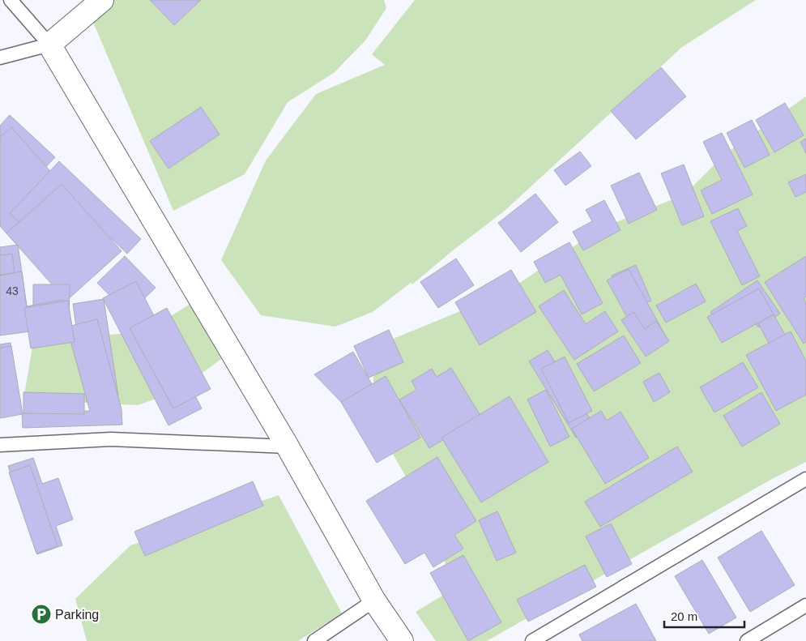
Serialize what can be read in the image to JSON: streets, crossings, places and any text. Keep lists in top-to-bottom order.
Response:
{
  "places": {
    "parking": ["Parking"]
  },
  "house_numbers": ["43"],
  "scale_bar": "20 m"
}
